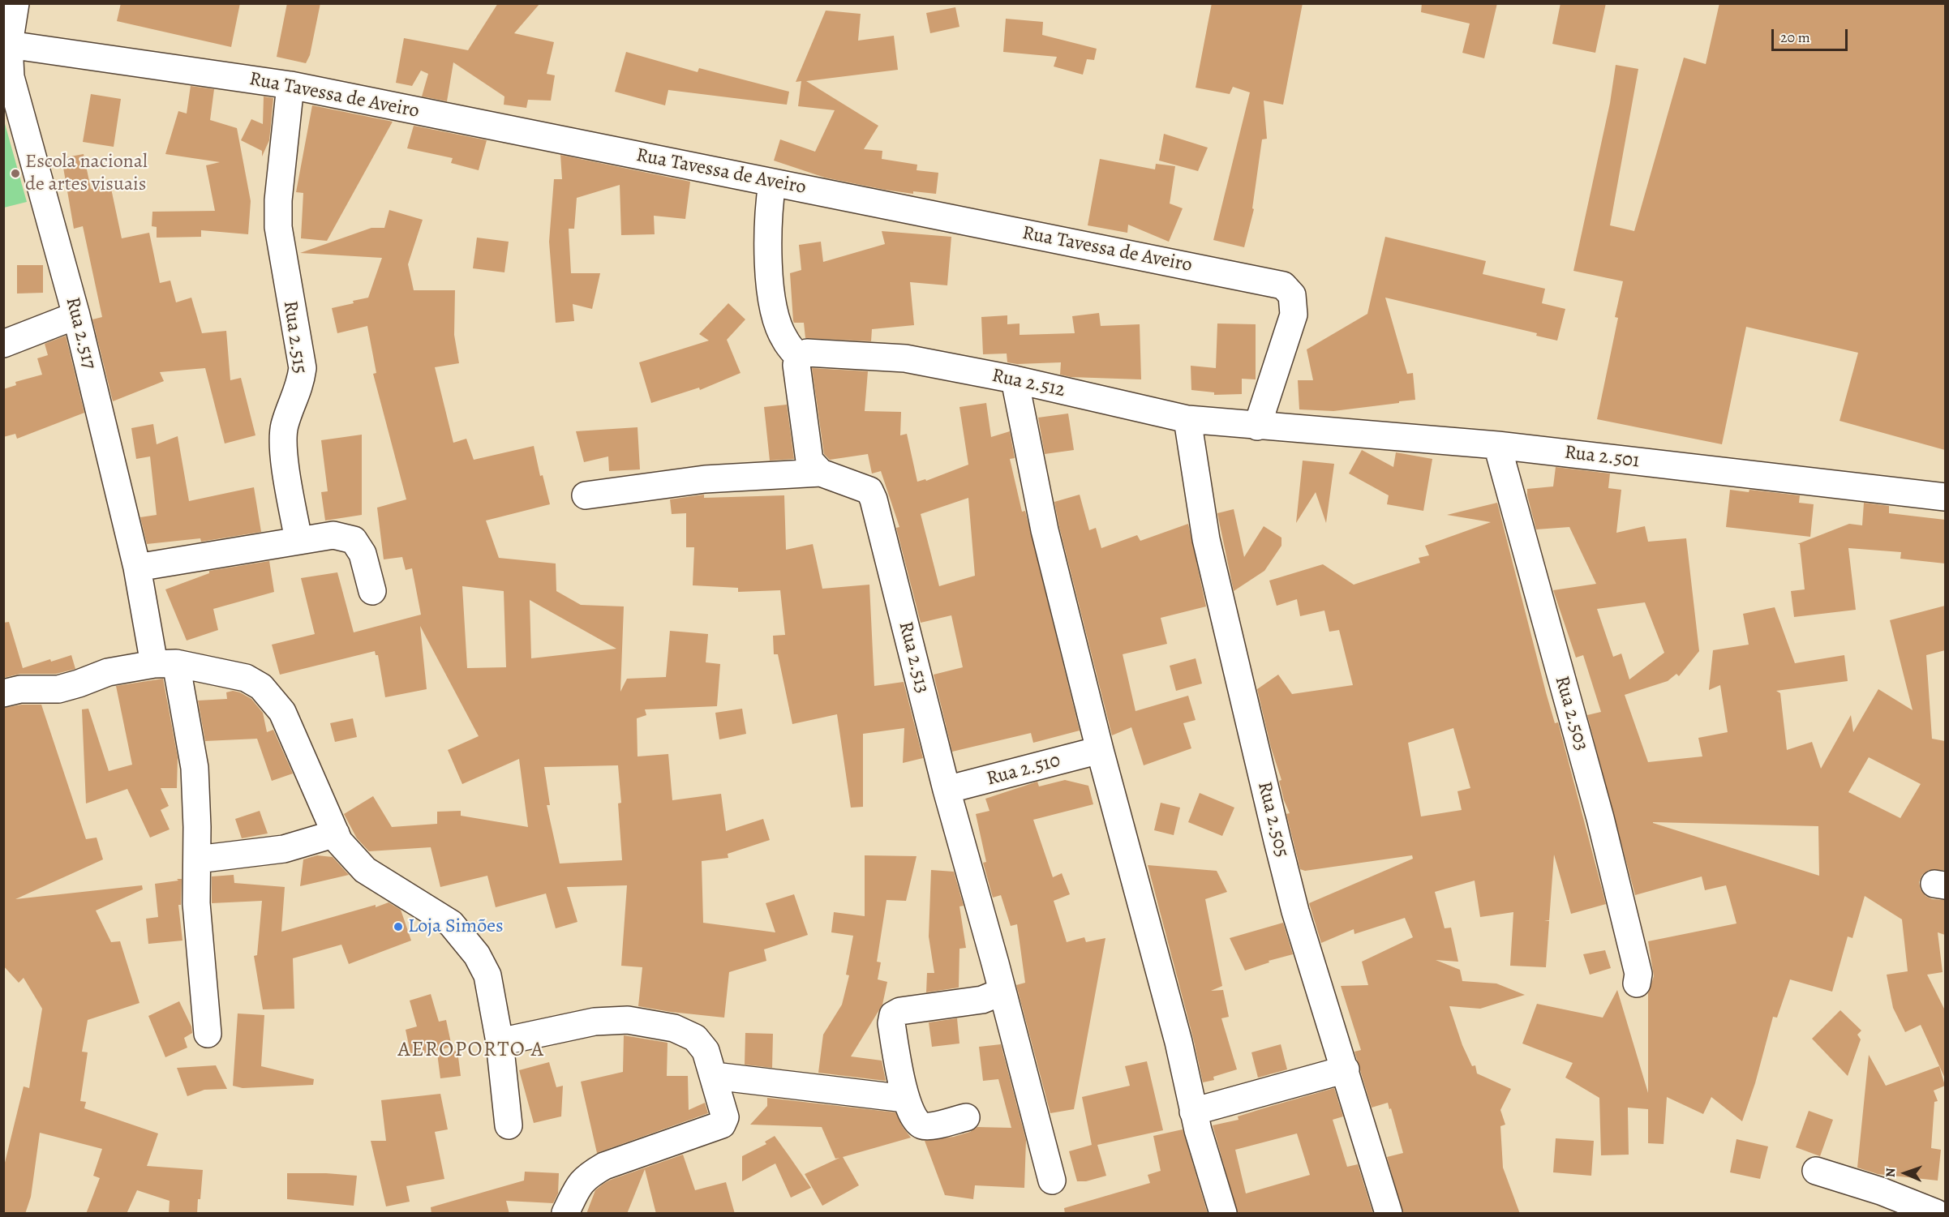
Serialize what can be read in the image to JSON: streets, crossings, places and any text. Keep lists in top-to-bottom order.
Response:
{
  "streets": {
    "street": [
      "Rua Tavessa de Aveiro",
      "Rua 2.517",
      "Rua 2.515",
      "Rua 2.512",
      "Rua 2.501",
      "Rua 2.513",
      "Rua 2.503",
      "Rua 2.510",
      "Rua 2.505"
    ]
  },
  "crossings": [
    ["Rua Tavessa de Aveiro", "Rua 2.517"],
    ["Rua Tavessa de Aveiro", "Rua 2.515"],
    ["Rua Tavessa de Aveiro", "Rua 2.512"],
    ["Rua Tavessa de Aveiro", "Rua 2.501"],
    ["Rua 2.512", "Rua 2.501"],
    ["Rua 2.512", "Rua 2.505"],
    ["Rua 2.501", "Rua 2.503"],
    ["Rua 2.513", "Rua 2.510"]
  ],
  "districts": ["AEROPORTO A"],
  "places": ["Escola nacional de artes visuais", "Loja Simões"],
  "scale_bar": "20 m",
  "north": "left"
}
